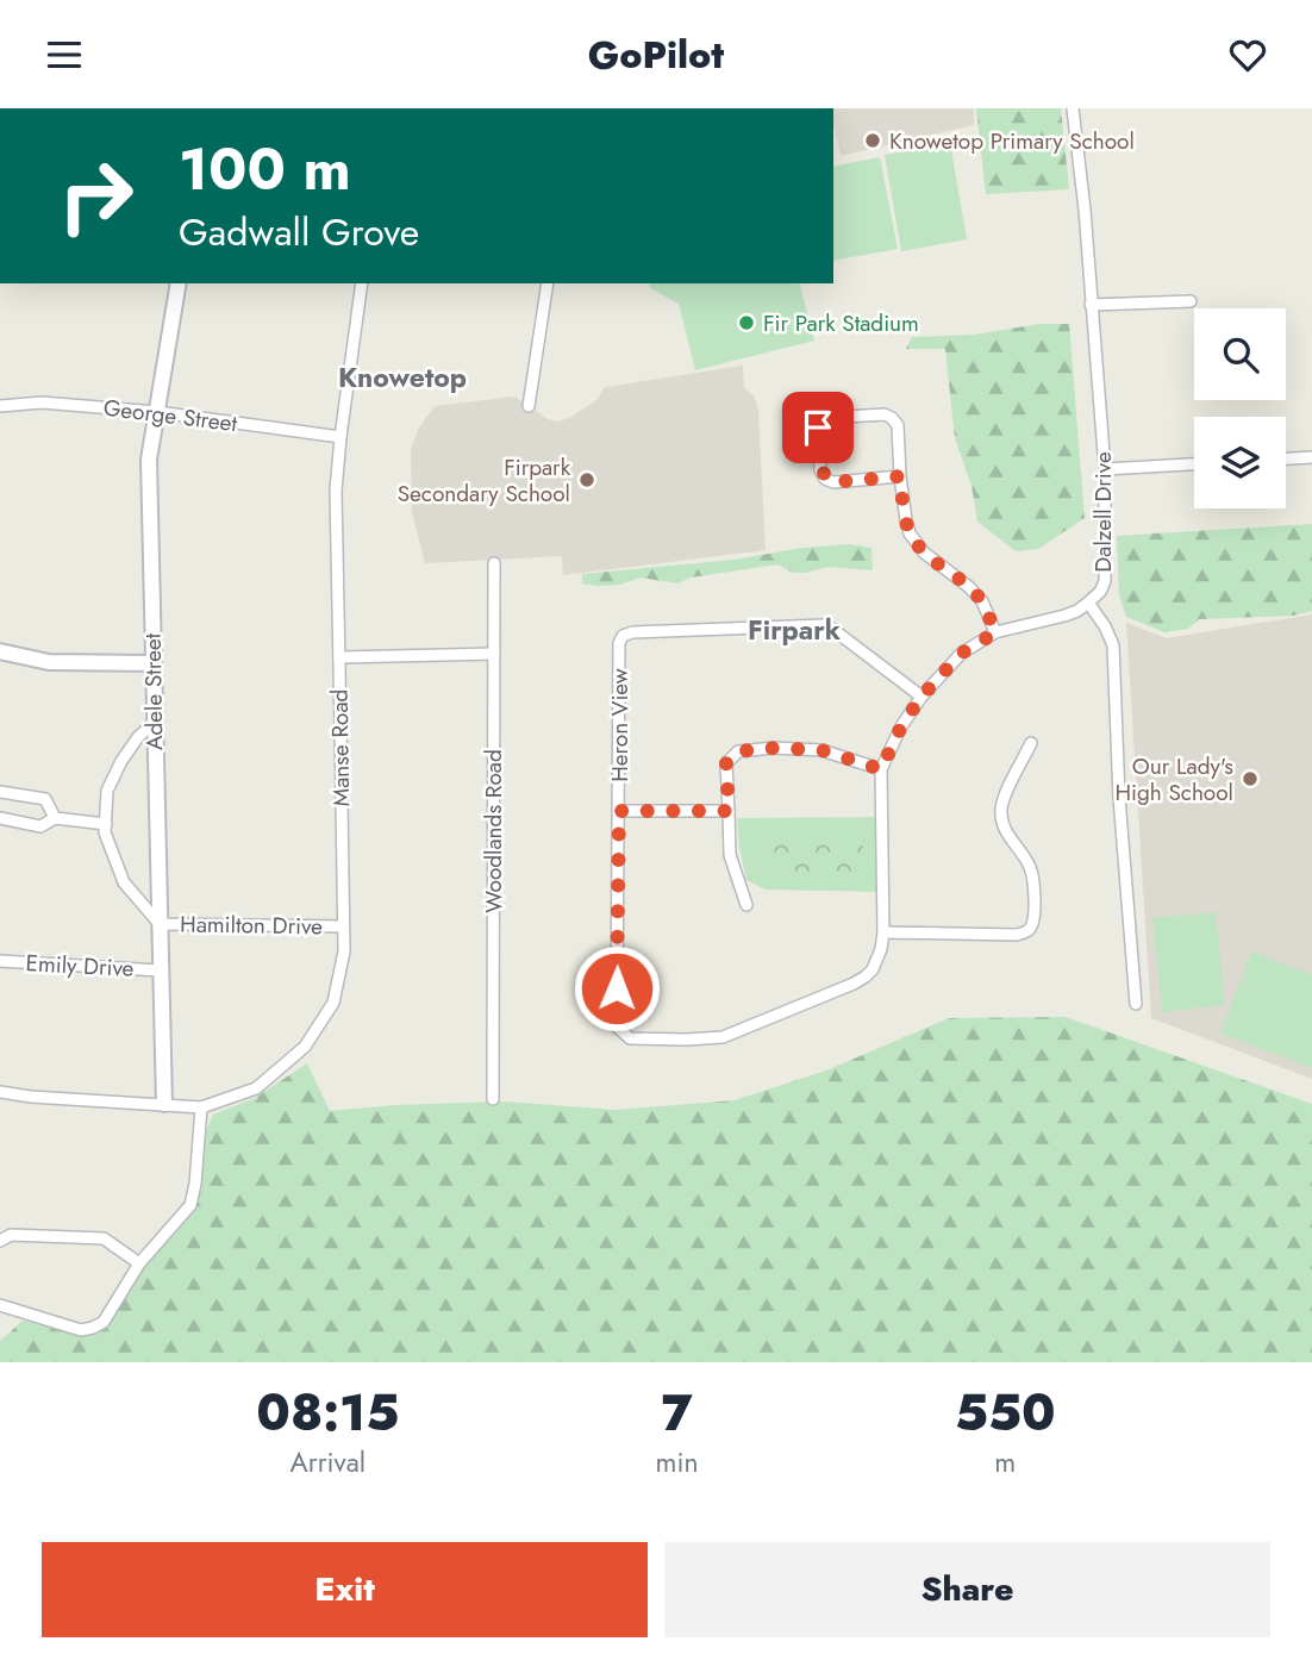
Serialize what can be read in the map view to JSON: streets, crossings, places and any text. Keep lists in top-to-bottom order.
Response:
{
  "streets": {
    "street": [
      "George Street",
      "Dalzell Drive",
      "Adele Street",
      "Heron View",
      "Manse Road",
      "Woodlands Road",
      "Hamilton Drive",
      "Emily Drive"
    ]
  },
  "crossings": [
    ["George Street", "Adele Street"],
    ["George Street", "Manse Road"],
    ["Dalzell Drive", "Heron View"],
    ["Adele Street", "Manse Road"],
    ["Adele Street", "Hamilton Drive"],
    ["Adele Street", "Emily Drive"],
    ["Manse Road", "Hamilton Drive"]
  ],
  "districts": ["Knowetop", "Firpark"],
  "places": [
    "Knowetop Primary School",
    "Fir Park Stadium",
    "Firpark Secondary School",
    "Our Lady's High School"
  ],
  "page": {
    "header": "GoPilot",
    "turn": ["100 m", "Gadwall Grove"],
    "eta": [
      "08:15",
      "Arrival",
      "7",
      "min",
      "550",
      "m"
    ],
    "buttons": ["Exit", "Share"]
  }
}
